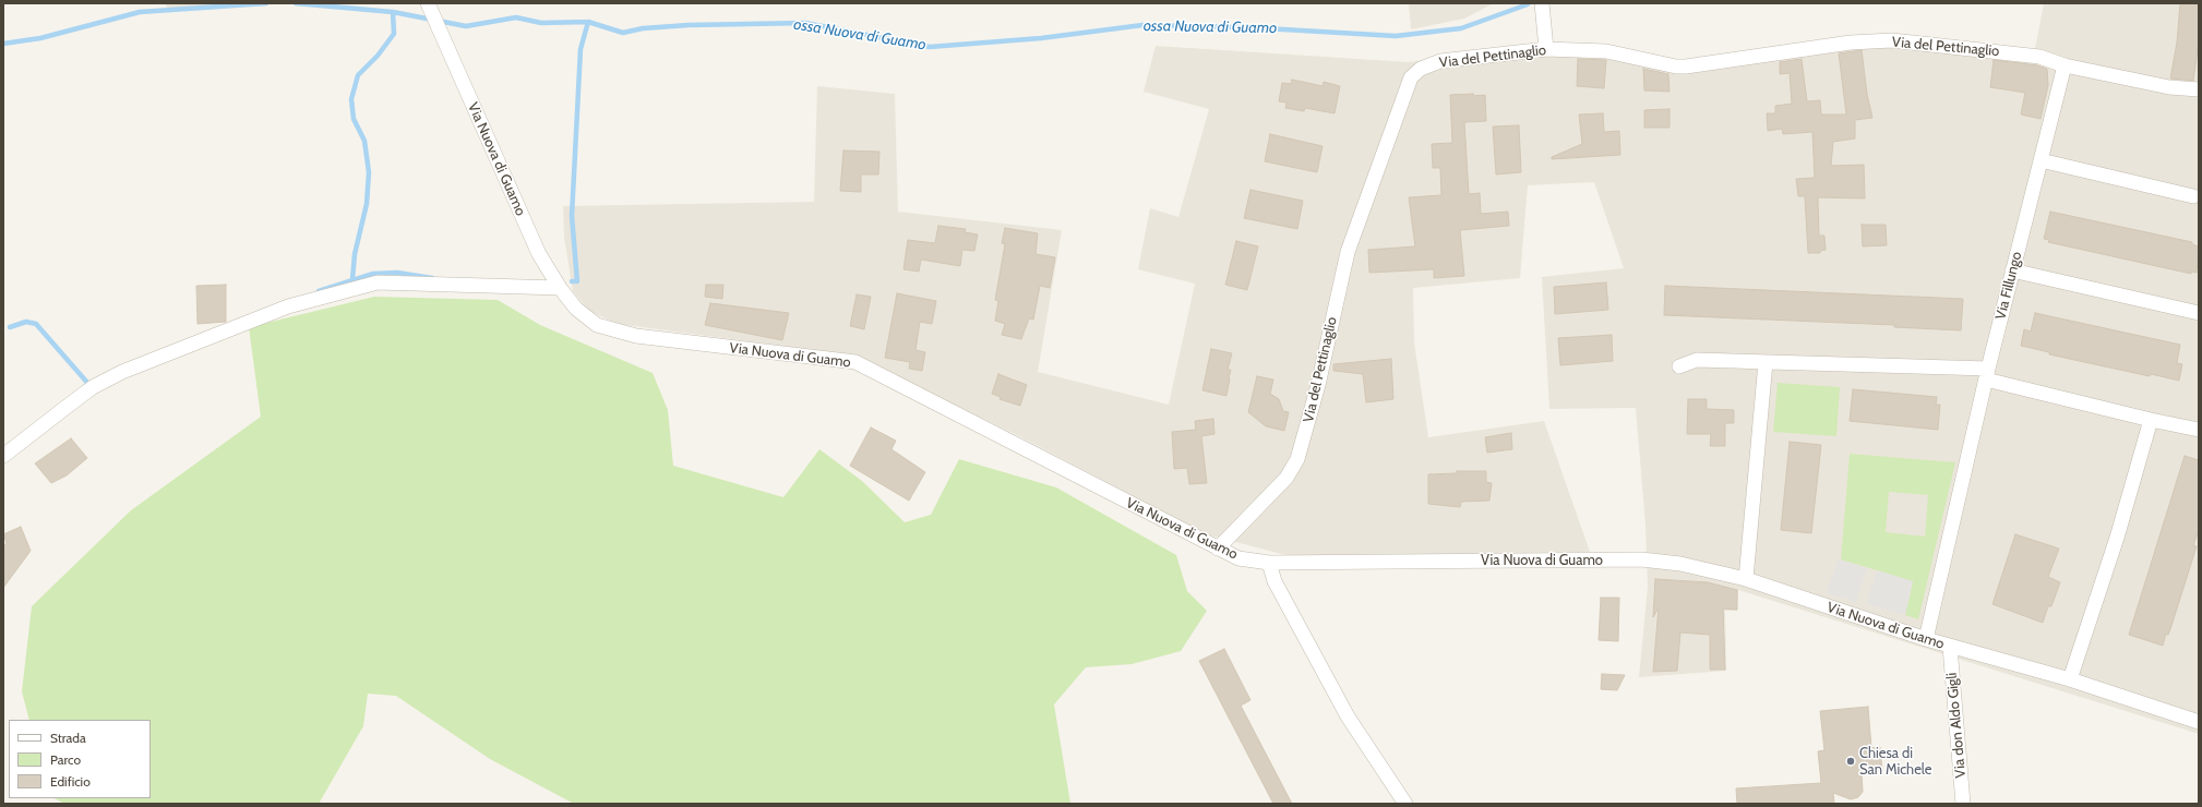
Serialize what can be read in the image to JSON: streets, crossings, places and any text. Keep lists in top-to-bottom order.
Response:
{
  "streets": {
    "street": [
      "Via del Pettinaglio",
      "Via Nuova di Guamo",
      "Via Fillungo",
      "Via don Aldo Gigli"
    ]
  },
  "crossings": [
    ["Via del Pettinaglio", "Via Nuova di Guamo"],
    ["Via del Pettinaglio", "Via Fillungo"],
    ["Via Nuova di Guamo", "Via Fillungo"],
    ["Via Nuova di Guamo", "Via don Aldo Gigli"]
  ],
  "water": ["ossa Nuova di Guamo"],
  "places": ["Chiesa di San Michele"],
  "legend": ["Strada", "Parco", "Edificio"]
}
